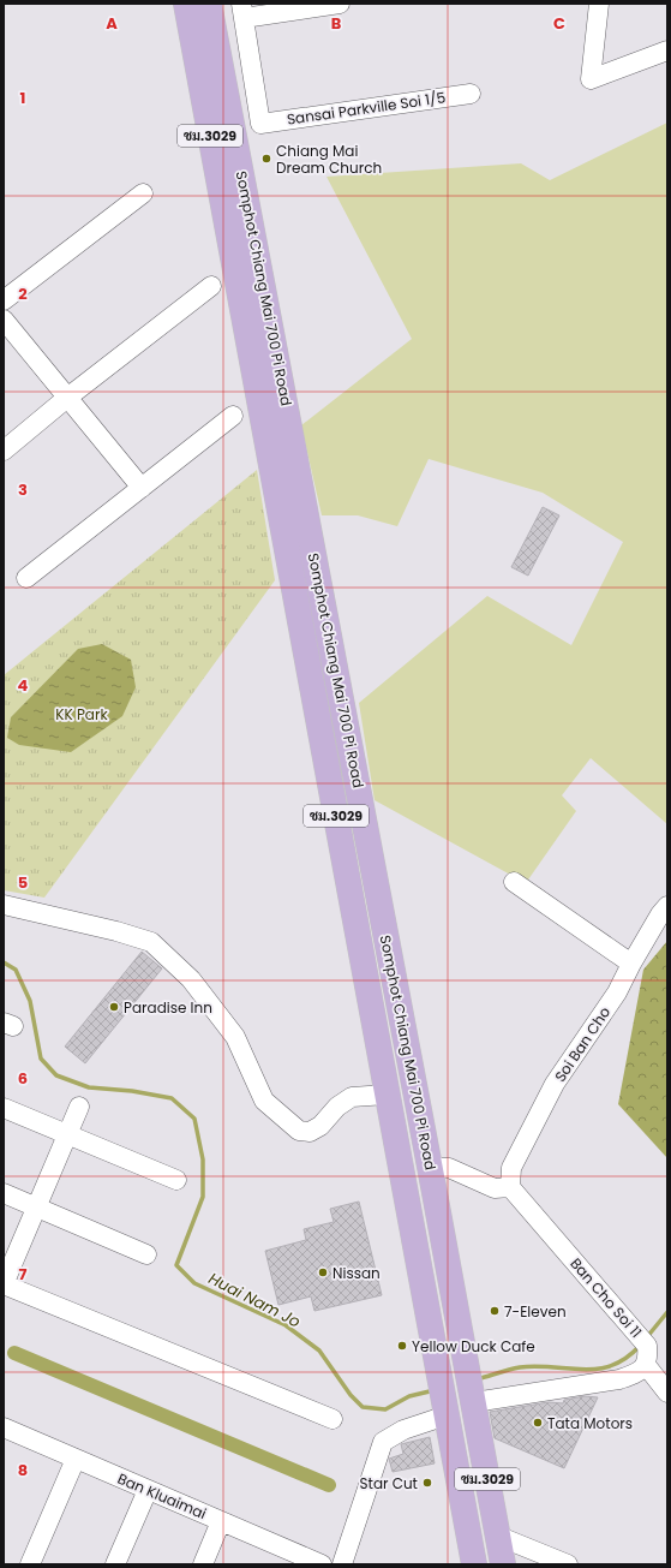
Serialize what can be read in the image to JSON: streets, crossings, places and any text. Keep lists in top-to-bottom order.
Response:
{
  "streets": {
    "main road": ["ชม.3029", "Somphot Chiang Mai 700 Pi Road"],
    "street": [
      "Sansai Parkville Soi 1/5",
      "Soi Ban Cho",
      "Ban Cho Soi 11",
      "Ban Kluaimai"
    ]
  },
  "crossings": [
    ["ชม.3029", "Somphot Chiang Mai 700 Pi Road"],
    ["Soi Ban Cho", "Ban Cho Soi 11"]
  ],
  "water": ["Huai Nam Jo"],
  "parks": ["KK Park"],
  "places": [
    "Chiang Mai Dream Church",
    "Paradise Inn",
    "Nissan",
    "7-Eleven",
    "Yellow Duck Cafe",
    "Tata Motors",
    "Star Cut"
  ],
  "grid": {
    "columns": ["A", "B", "C"],
    "rows": [
      "1",
      "2",
      "3",
      "4",
      "5",
      "6",
      "7",
      "8"
    ]
  }
}
